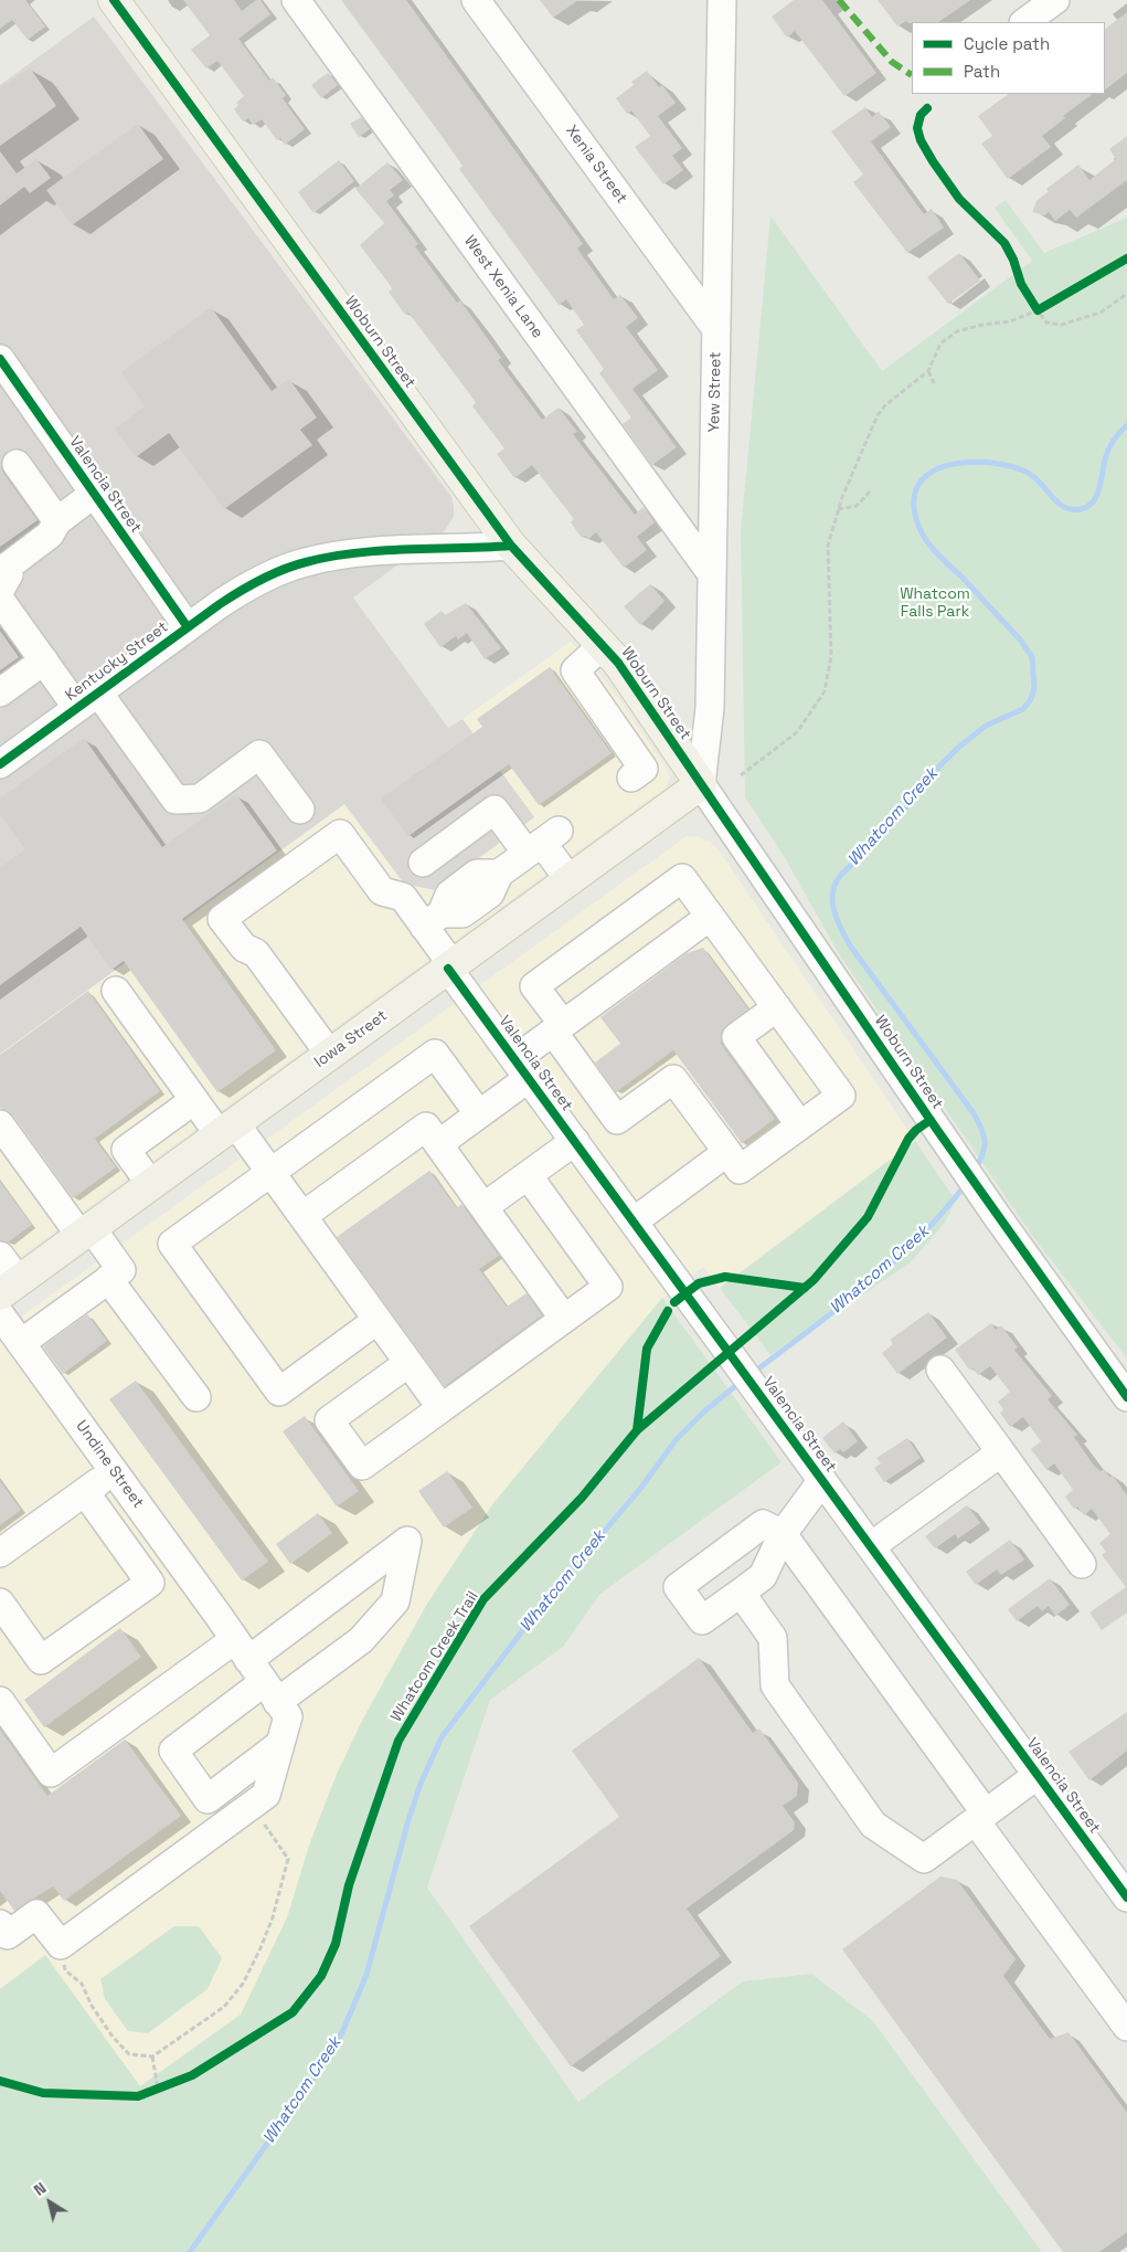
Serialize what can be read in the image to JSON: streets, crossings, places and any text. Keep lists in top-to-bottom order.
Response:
{
  "streets": {
    "main road": ["Woburn Street", "Iowa Street"],
    "street": [
      "Xenia Street",
      "West Xenia Lane",
      "Yew Street",
      "Valencia Street",
      "Kentucky Street",
      "Undine Street"
    ],
    "cycle path": ["Whatcom Creek Trail"]
  },
  "crossings": [
    ["Xenia Street", "Yew Street"],
    ["West Xenia Lane", "Yew Street"],
    ["Woburn Street", "Yew Street"],
    ["Woburn Street", "Kentucky Street"],
    ["Woburn Street", "Iowa Street"],
    ["Yew Street", "Iowa Street"],
    ["Valencia Street", "Kentucky Street"],
    ["Valencia Street", "Iowa Street"]
  ],
  "water": ["Whatcom Creek"],
  "parks": ["Whatcom Falls Park"],
  "legend": ["Cycle path", "Path"],
  "north": "top left"
}
